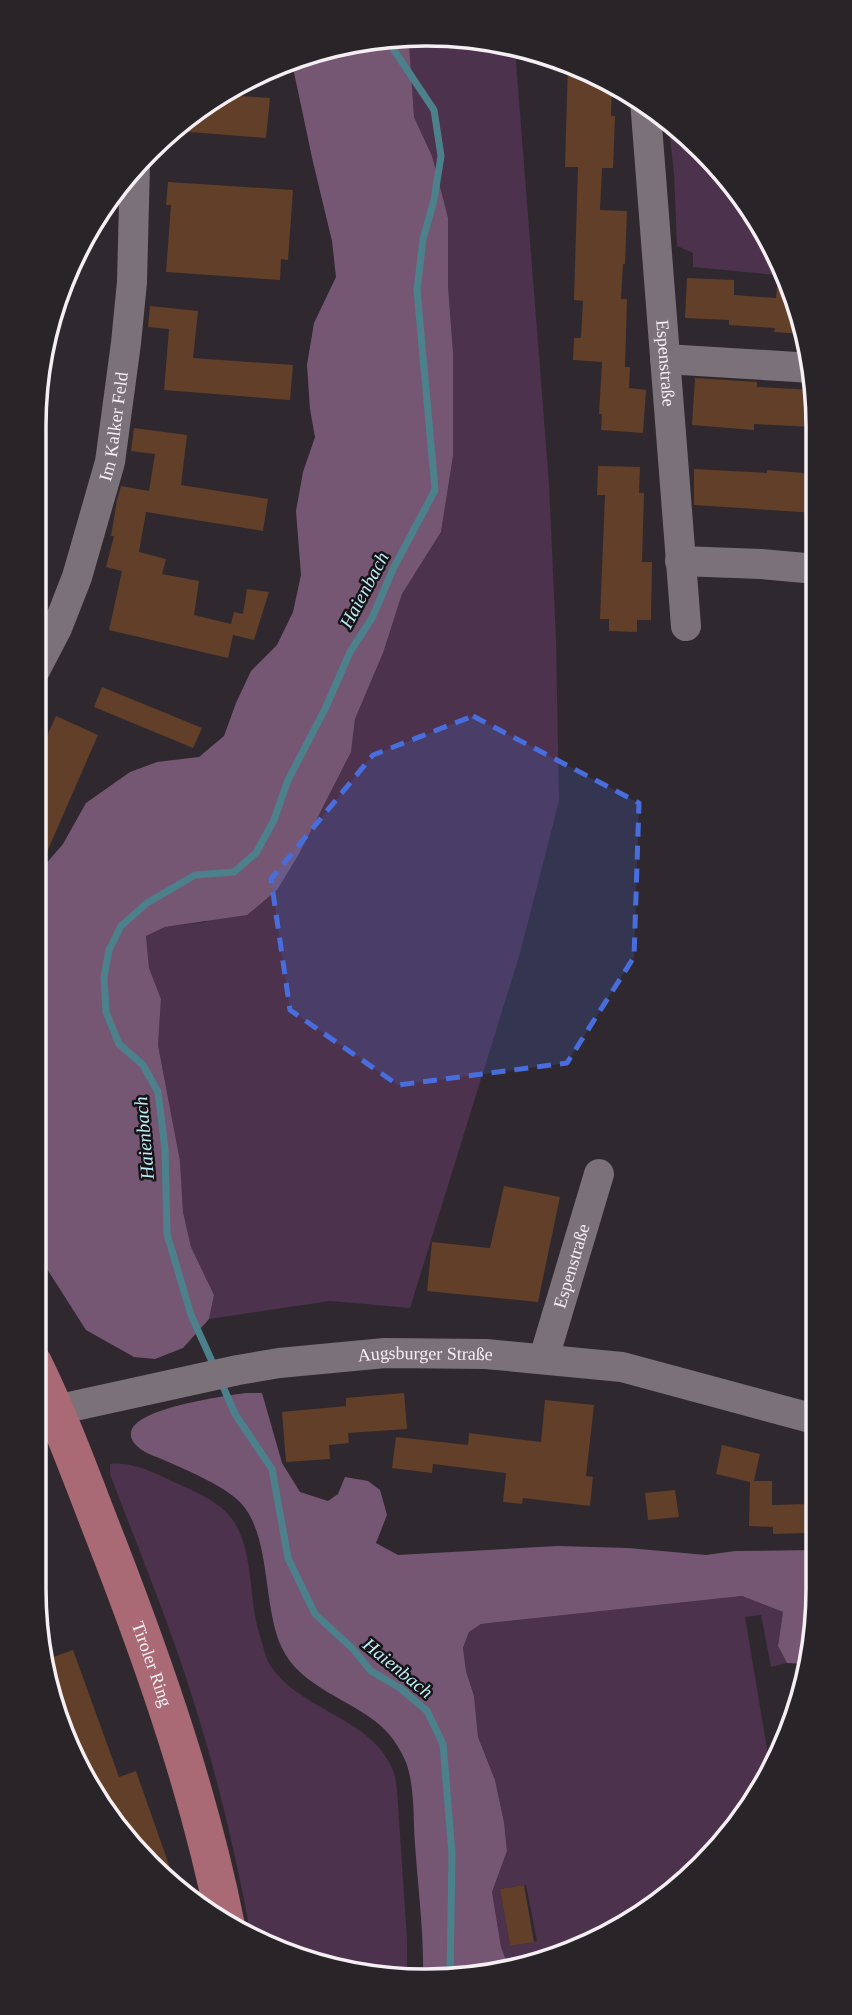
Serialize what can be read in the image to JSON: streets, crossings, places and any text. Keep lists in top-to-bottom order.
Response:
{
  "streets": {
    "main road": ["Tiroler Ring"],
    "street": ["Espenstraße", "Im Kalker Feld", "Augsburger Straße"]
  },
  "crossings": [
    ["Espenstraße", "Augsburger Straße"]
  ],
  "water": ["Haienbach"]
}
